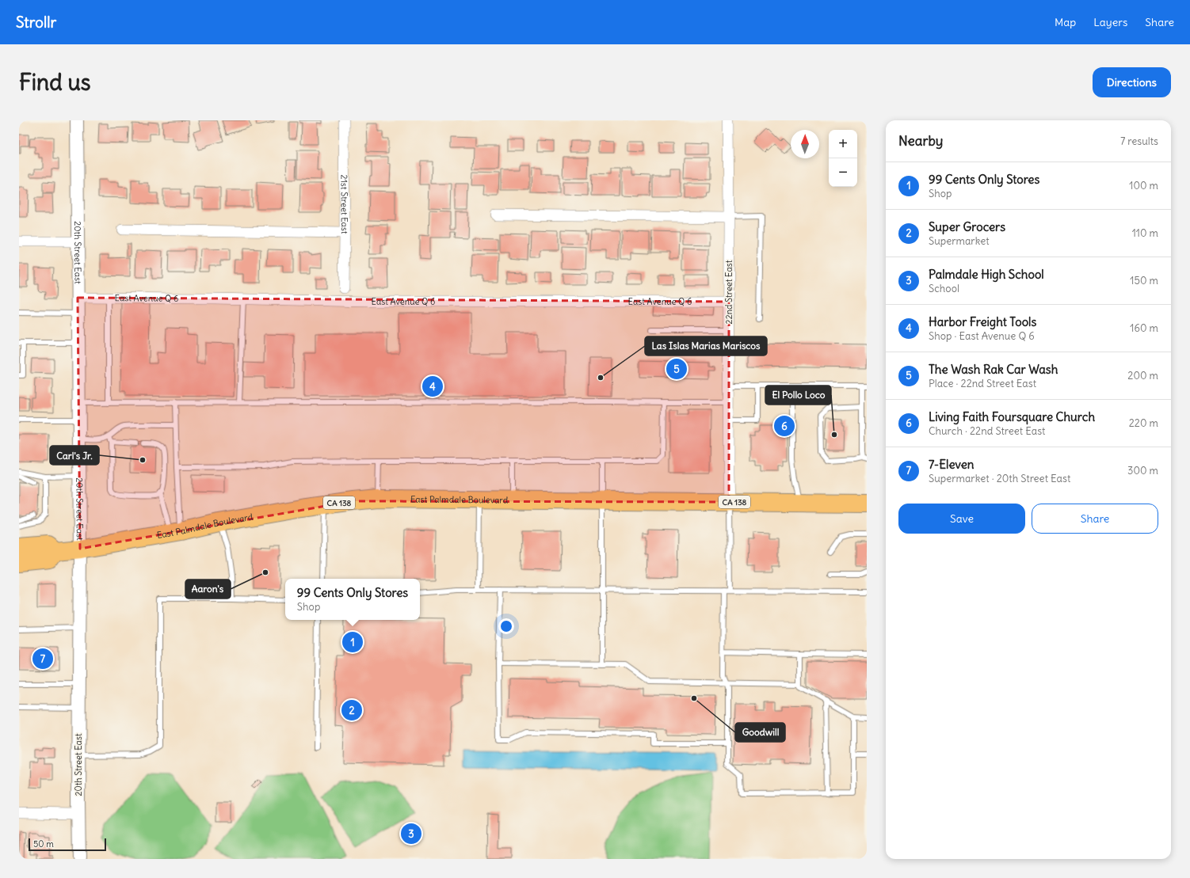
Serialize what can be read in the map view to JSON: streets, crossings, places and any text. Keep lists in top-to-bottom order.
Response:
{
  "streets": {
    "highway": ["East Palmdale Boulevard", "CA 138"],
    "street": [
      "21st Street East",
      "20th Street East",
      "22nd Street East",
      "East Avenue Q 6"
    ]
  },
  "crossings": [
    ["20th Street East", "East Avenue Q 6"],
    ["20th Street East", "East Palmdale Boulevard"],
    ["22nd Street East", "East Avenue Q 6"],
    ["22nd Street East", "East Palmdale Boulevard"]
  ],
  "places": [
    "Las Islas Marias Mariscos",
    "El Pollo Loco",
    "Carl's Jr.",
    "Aaron's",
    "Goodwill"
  ],
  "scale_bar": "50 m",
  "north": "top",
  "page": {
    "header": "Strollr",
    "nav": ["Map", "Layers", "Share"],
    "buttons": [
      "Directions",
      ["Save", "Share"]
    ],
    "title": "Find us",
    "heading": ["Nearby", "7 results"],
    "map_buttons": ["+", "−"],
    "list": [
      {
        "mark": "1",
        "name": "99 Cents Only Stores",
        "note": "Shop",
        "value": "100 m"
      },
      {
        "mark": "2",
        "name": "Super Grocers",
        "note": "Supermarket",
        "value": "110 m"
      },
      {
        "mark": "3",
        "name": "Palmdale High School",
        "note": "School",
        "value": "150 m"
      },
      {
        "mark": "4",
        "name": "Harbor Freight Tools",
        "note": "Shop · East Avenue Q 6",
        "value": "160 m"
      },
      {
        "mark": "5",
        "name": "The Wash Rak Car Wash",
        "note": "Place · 22nd Street East",
        "value": "200 m"
      },
      {
        "mark": "6",
        "name": "Living Faith Foursquare Church",
        "note": "Church · 22nd Street East",
        "value": "220 m"
      },
      {
        "mark": "7",
        "name": "7-Eleven",
        "note": "Supermarket · 20th Street East",
        "value": "300 m"
      }
    ],
    "pins": [
      "5",
      "4",
      "6",
      "1",
      "7",
      "2",
      "3"
    ],
    "popup": ["99 Cents Only Stores", "Shop"],
    "scale": "50 m"
  }
}
